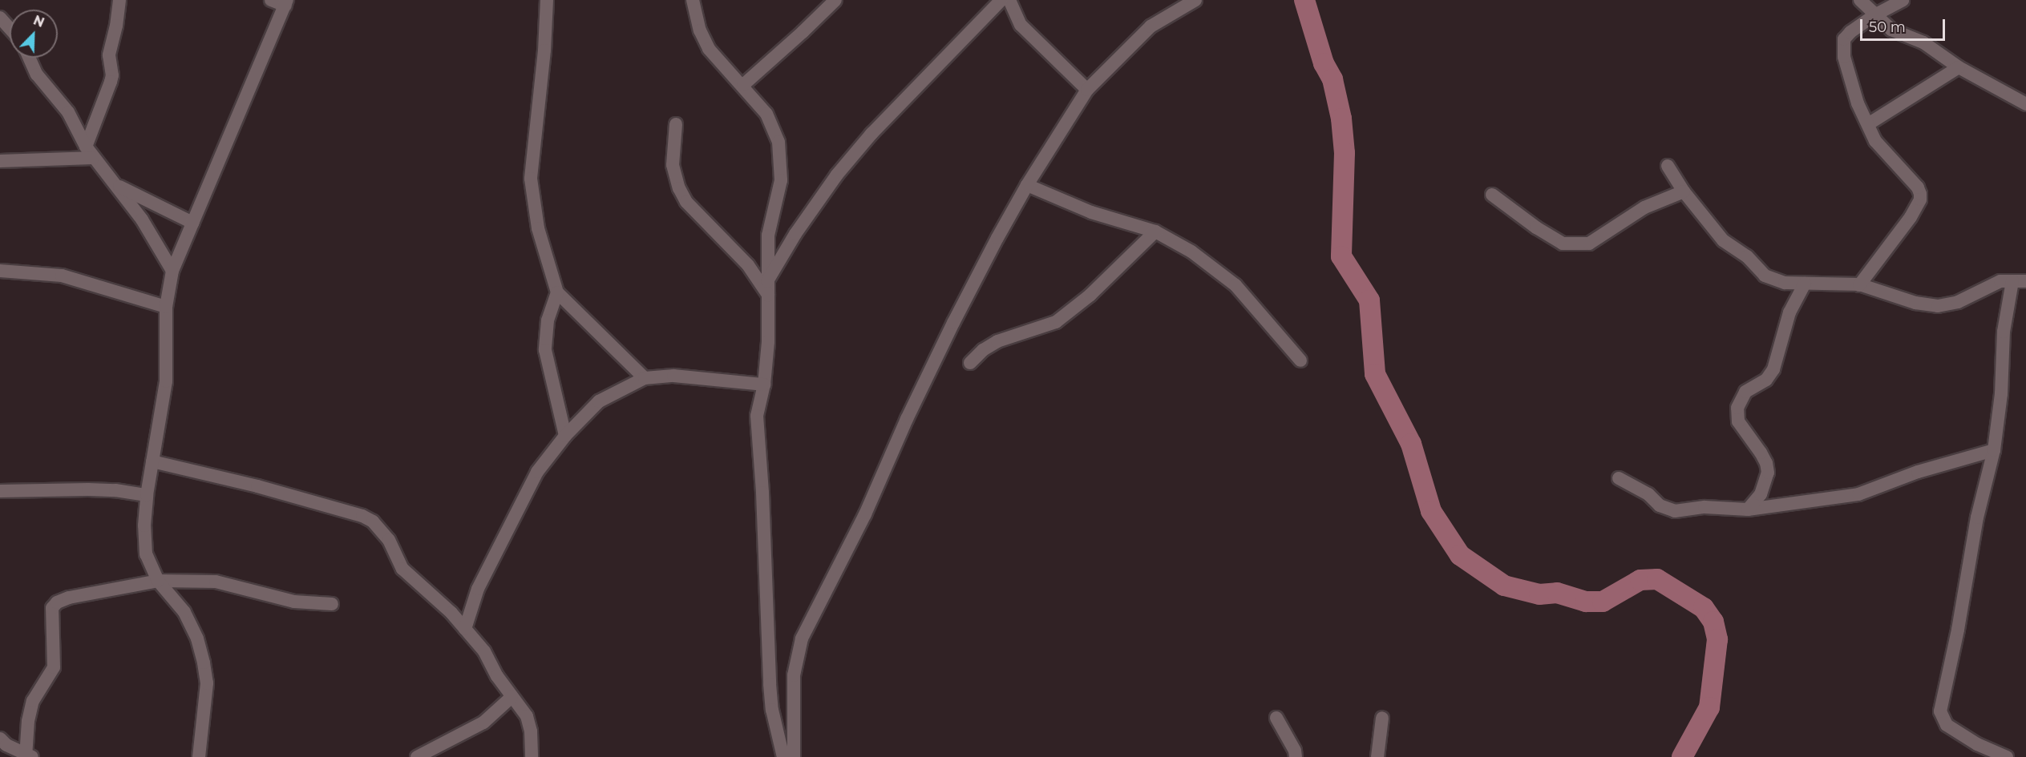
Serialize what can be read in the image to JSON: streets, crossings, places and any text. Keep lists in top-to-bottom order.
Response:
{
  "scale_bar": "50 m",
  "north": "top right"
}
